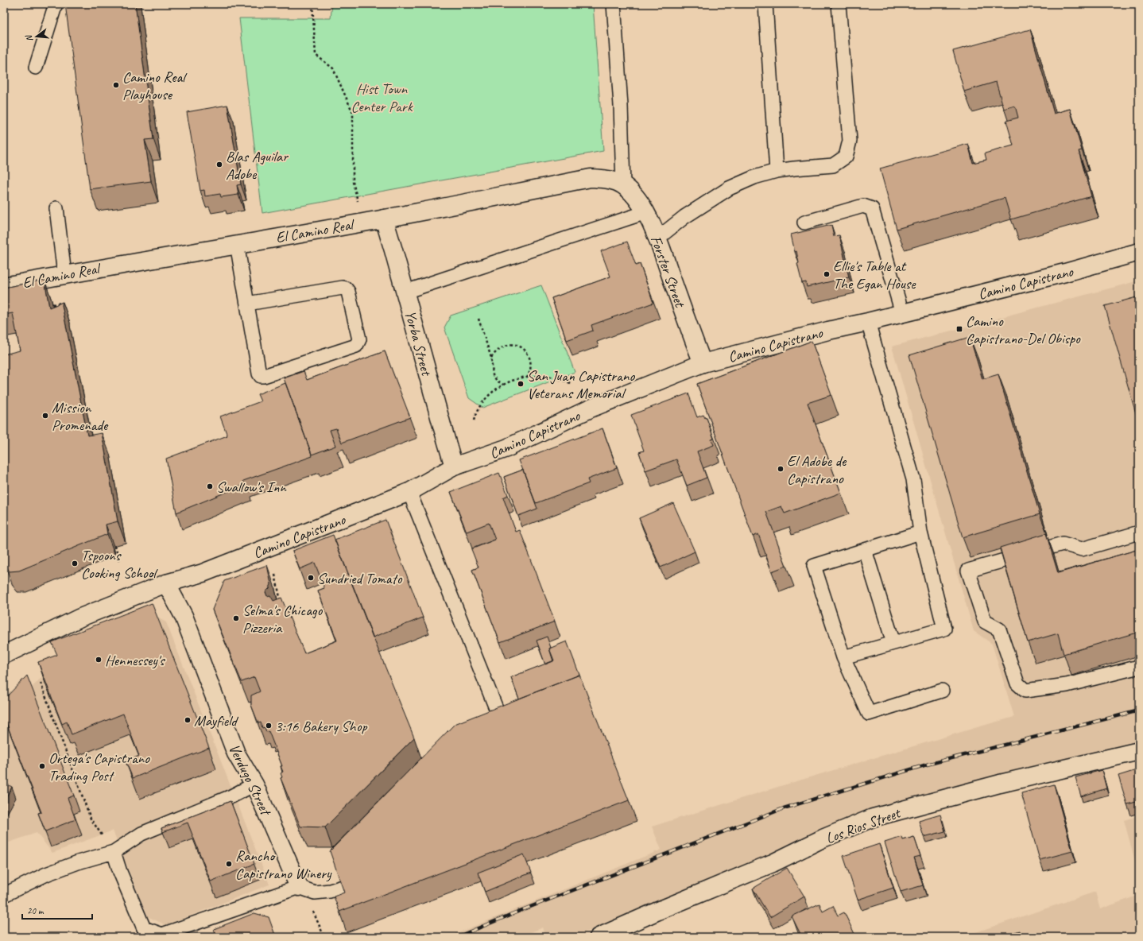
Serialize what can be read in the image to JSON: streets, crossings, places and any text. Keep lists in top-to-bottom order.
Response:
{
  "streets": {
    "street": [
      "El Camino Real",
      "Forster Street",
      "Camino Capistrano",
      "Yorba Street",
      "Verdugo Street",
      "Los Rios Street"
    ]
  },
  "crossings": [
    ["El Camino Real", "Forster Street"],
    ["El Camino Real", "Yorba Street"],
    ["Forster Street", "Camino Capistrano"],
    ["Camino Capistrano", "Yorba Street"],
    ["Camino Capistrano", "Verdugo Street"]
  ],
  "parks": ["Hist Town Center Park"],
  "places": {
    "other": [
      "Camino Real Playhouse",
      "Blas Aguilar Adobe",
      "Ellie's Table at The Egan House",
      "San Juan Capistrano Veterans Memorial",
      "Mission Promenade",
      "El Adobe de Capistrano",
      "Swallow's Inn",
      "Tspoons Cooking School",
      "Sundried Tomato",
      "Selma's Chicago Pizzeria",
      "Hennessey's",
      "Mayfield",
      "3:16 Bakery Shop",
      "Ortega's Capistrano Trading Post",
      "Rancho Capistrano Winery"
    ],
    "transit": ["Camino Capistrano-Del Obispo"]
  },
  "scale_bar": "20 m",
  "north": "left"
}
